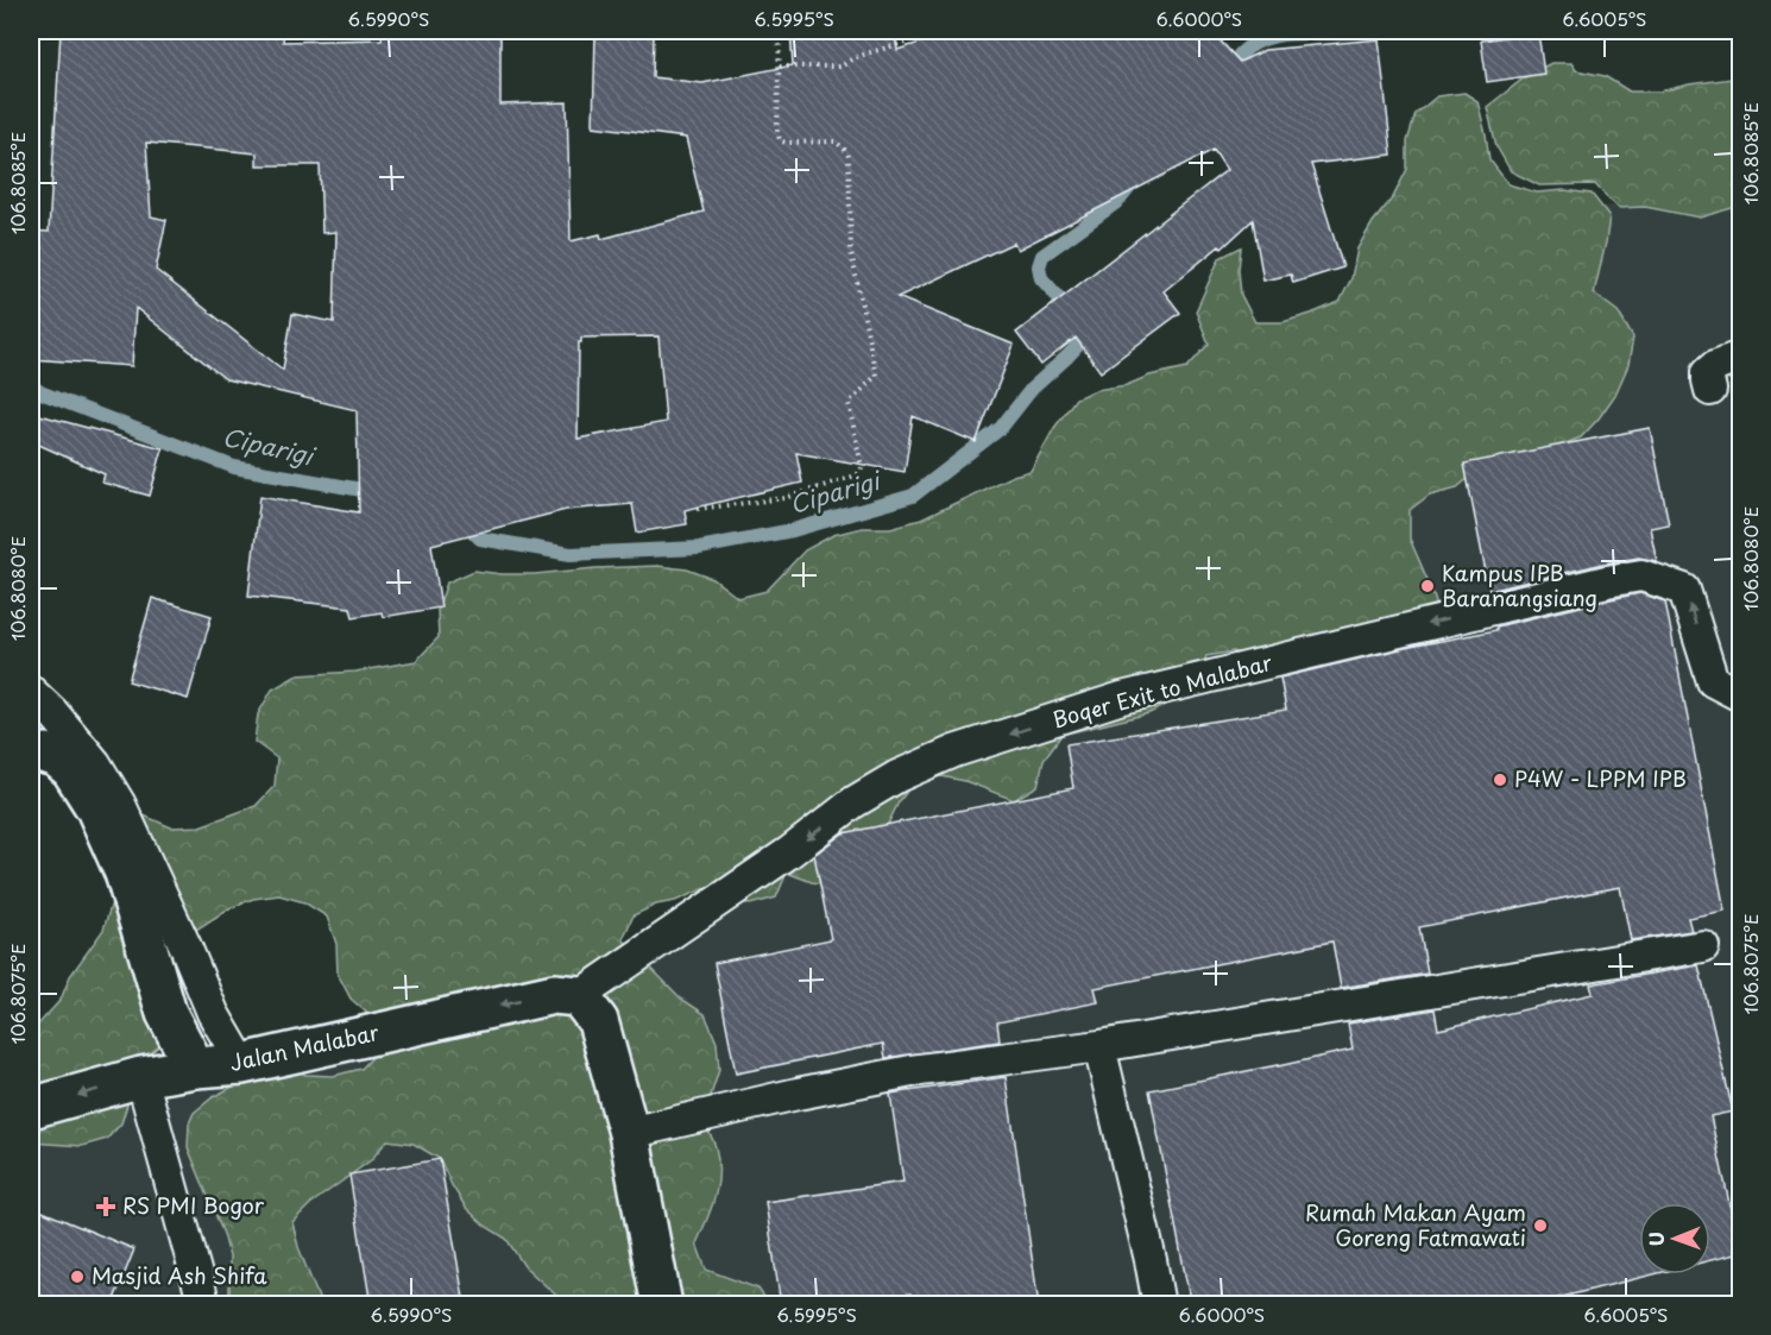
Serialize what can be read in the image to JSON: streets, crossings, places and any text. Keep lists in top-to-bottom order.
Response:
{
  "streets": {
    "street": ["Jalan Malabar"],
    "lane": ["Boqer Exit to Malabar"]
  },
  "crossings": [
    ["Boqer Exit to Malabar", "Jalan Malabar"]
  ],
  "one_way": ["Boqer Exit to Malabar", "Jalan Malabar"],
  "water": ["Ciparigi"],
  "places": {
    "other": [
      "Kampus IPB Baranangsiang",
      "P4W - LPPM IPB",
      "Rumah Makan Ayam Goreng Fatmawati",
      "Masjid Ash Shifa"
    ],
    "health": ["RS PMI Bogor"]
  },
  "north": "left",
  "coordinates": [
    "6.5990°S",
    "6.5995°S",
    "6.6000°S",
    "6.6005°S",
    "106.8085°E",
    "106.8080°E",
    "106.8075°E"
  ]
}
